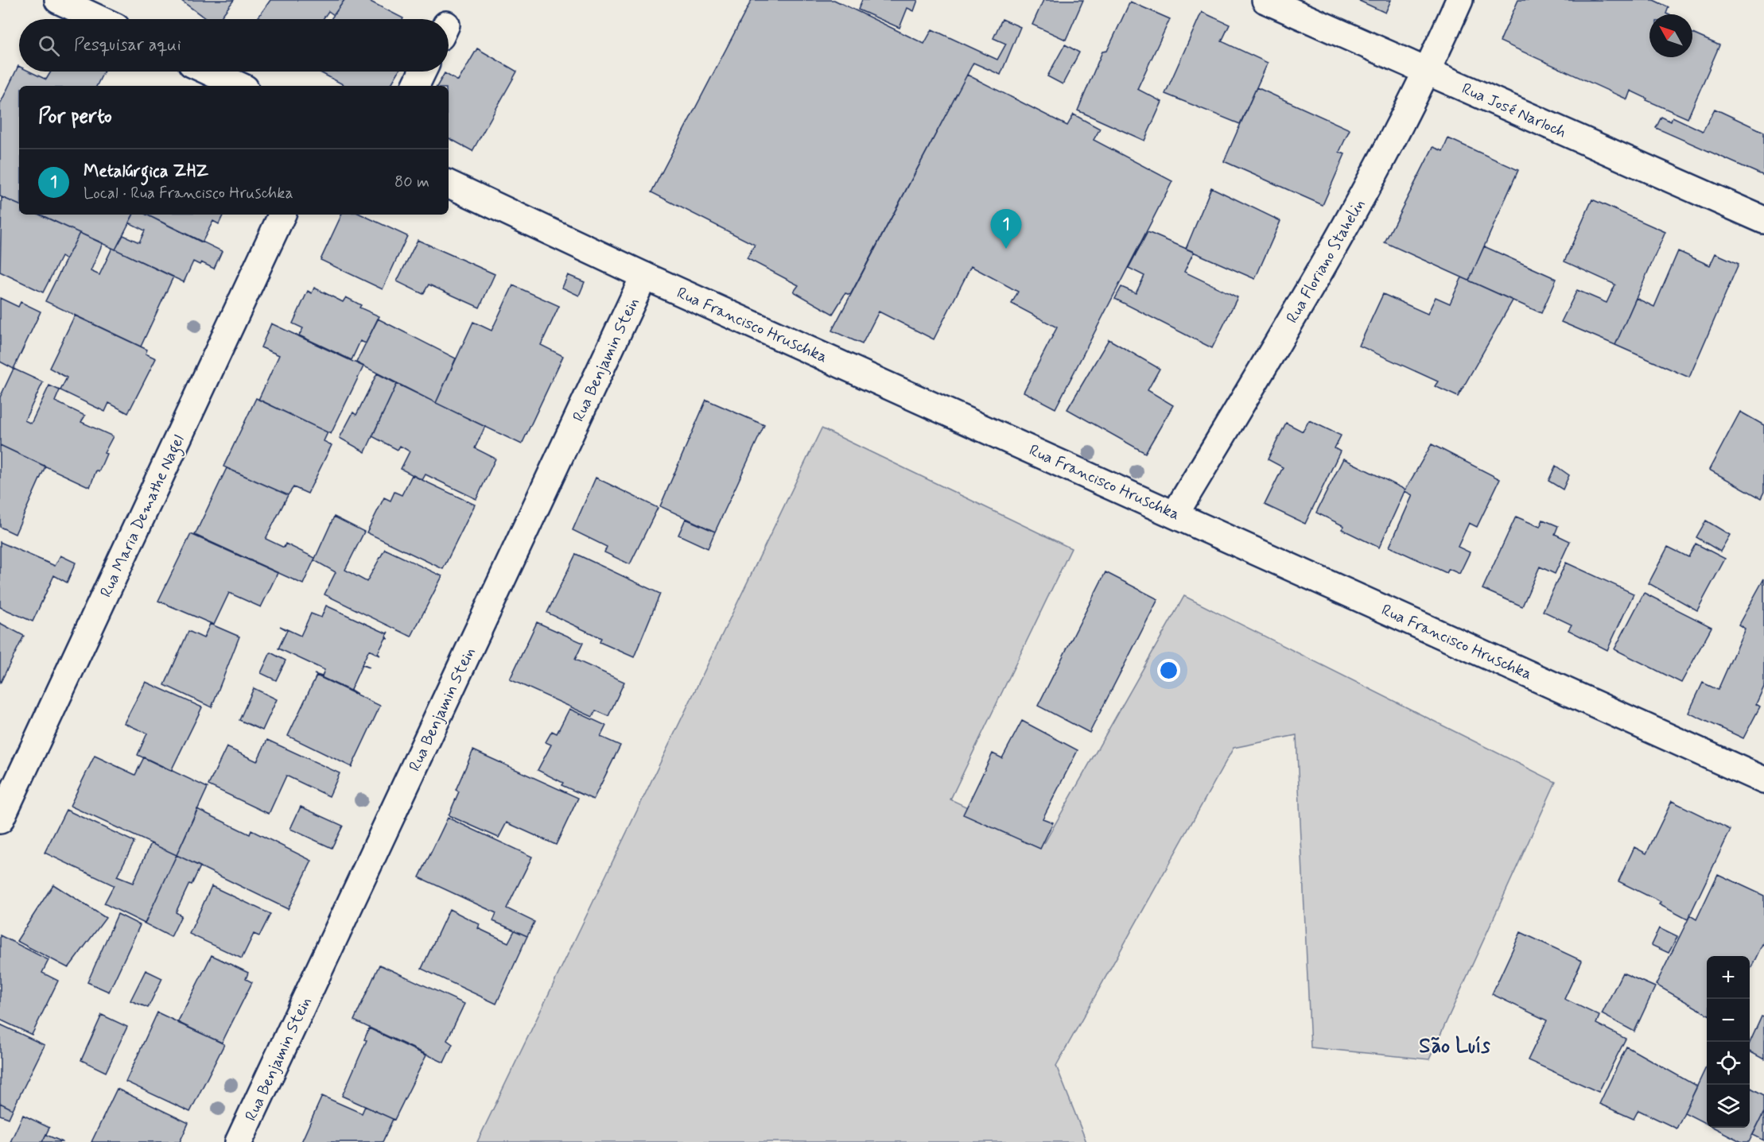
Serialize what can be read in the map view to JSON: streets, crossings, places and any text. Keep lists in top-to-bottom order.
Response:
{
  "streets": {
    "street": [
      "Rua José Narloch",
      "Rua Floriano Stahelin",
      "Rua Francisco Hruschka",
      "Rua Benjamin Stein",
      "Rua Maria Demathe Nagel"
    ]
  },
  "crossings": [
    ["Rua José Narloch", "Rua Floriano Stahelin"],
    ["Rua Floriano Stahelin", "Rua Francisco Hruschka"],
    ["Rua Francisco Hruschka", "Rua Benjamin Stein"]
  ],
  "districts": ["São Luís"],
  "north": "top left",
  "page": {
    "search": "Pesquisar aqui",
    "heading": "Por perto",
    "list": [
      {
        "mark": "1",
        "name": "Metalúrgica ZHZ",
        "note": "Local · Rua Francisco Hruschka",
        "value": "80 m"
      }
    ],
    "pins": "1",
    "map_buttons": ["+", "−"]
  }
}
